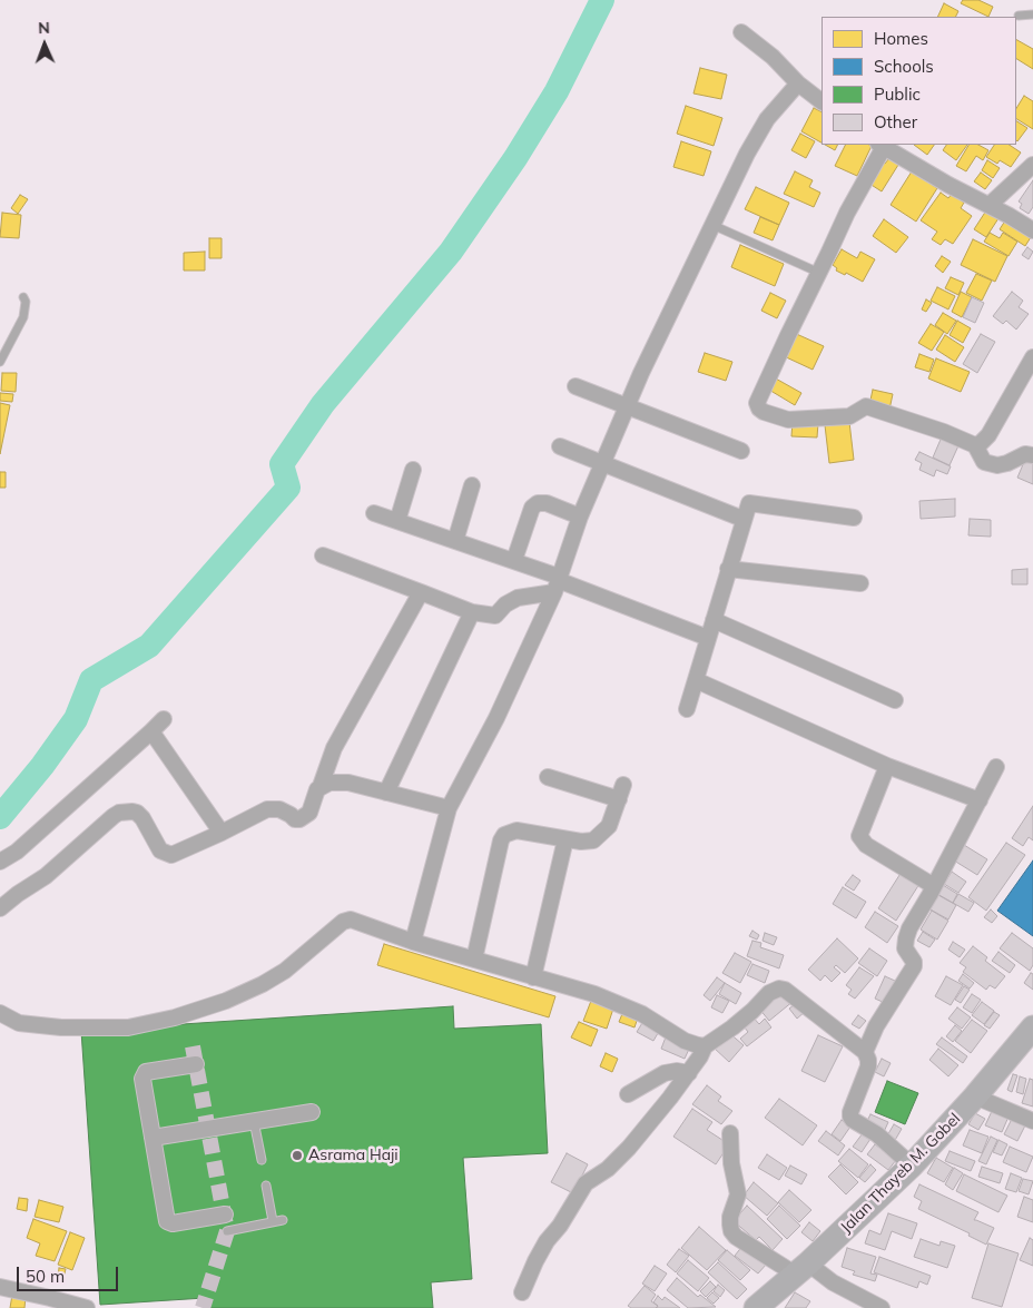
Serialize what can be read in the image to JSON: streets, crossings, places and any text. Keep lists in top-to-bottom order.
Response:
{
  "streets": {
    "main road": ["Jalan Thayeb M. Gobel"]
  },
  "places": ["Asrama Haji"],
  "legend": [
    "Homes",
    "Schools",
    "Public",
    "Other"
  ],
  "scale_bar": "50 m",
  "north": "top"
}
